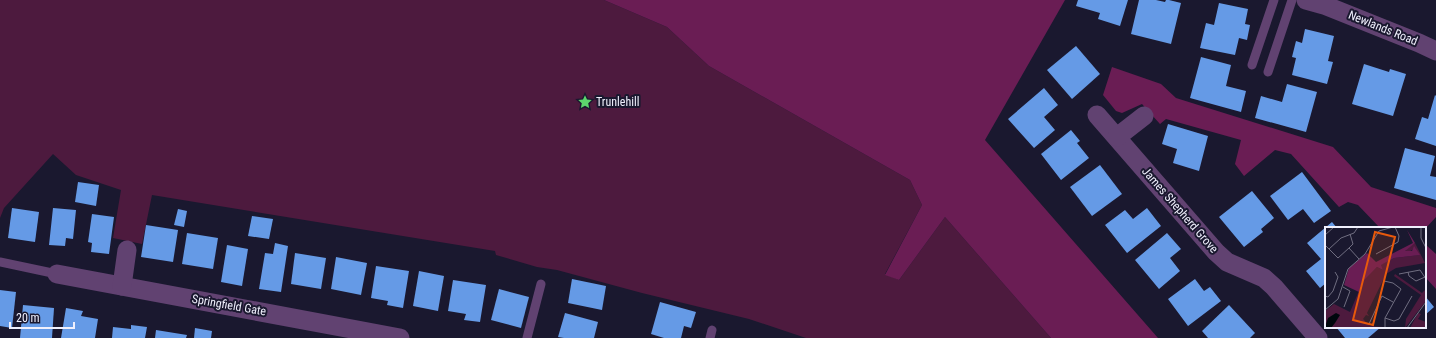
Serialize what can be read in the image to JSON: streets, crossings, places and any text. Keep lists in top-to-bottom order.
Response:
{
  "streets": {
    "street": ["Newlands Road", "James Shepherd Grove", "Springfield Gate"]
  },
  "places": {
    "place": ["Trunlehill"]
  },
  "scale_bar": "20 m"
}
